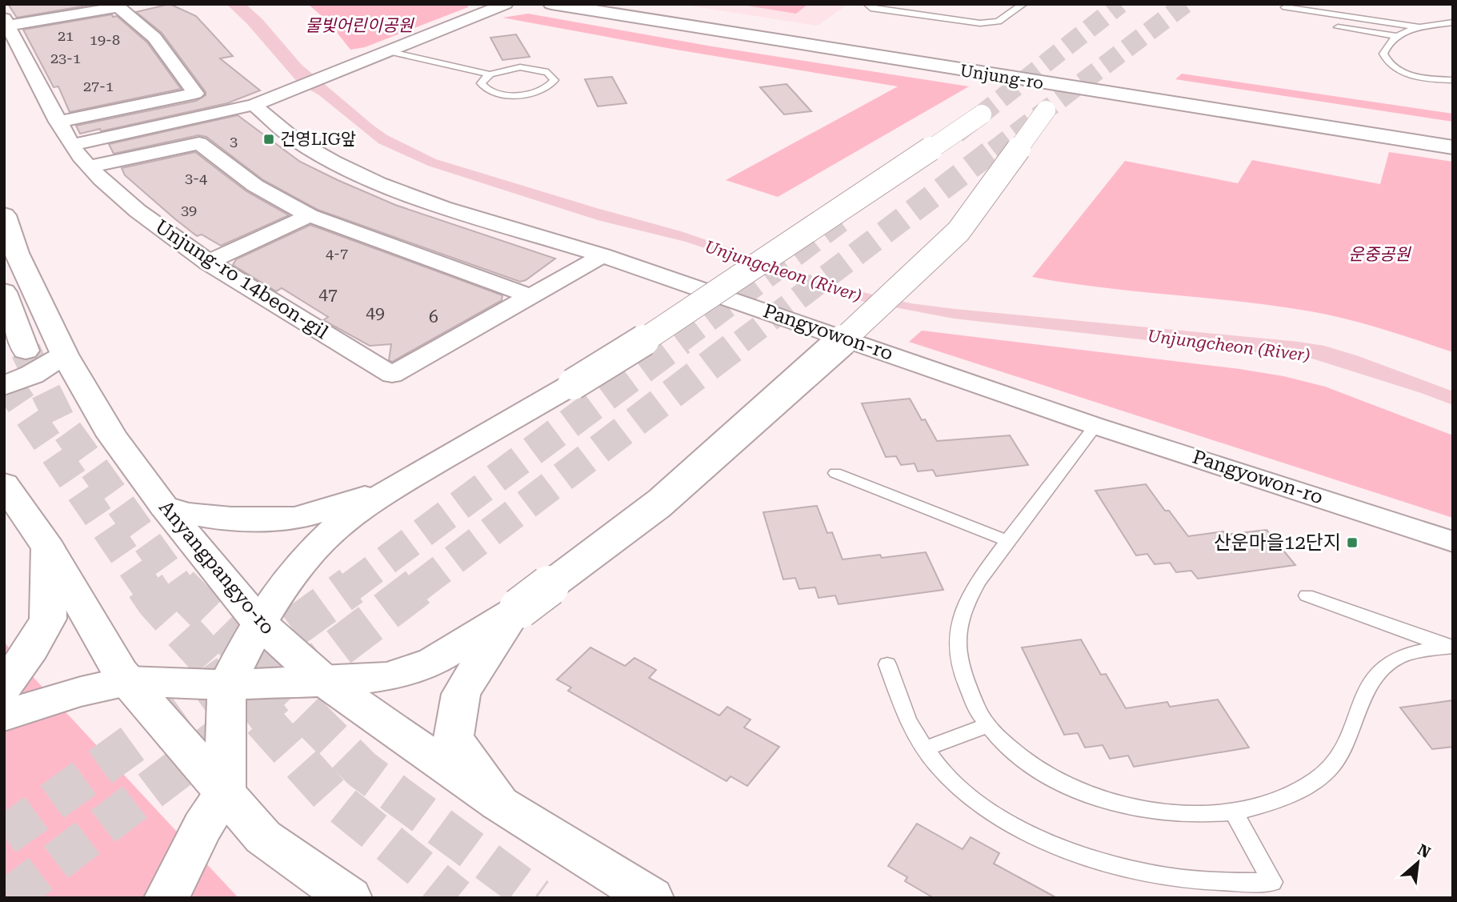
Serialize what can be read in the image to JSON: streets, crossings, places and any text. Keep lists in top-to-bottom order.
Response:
{
  "streets": {
    "main road": ["Unjung-ro", "Anyangpangyo-ro"],
    "street": ["Unjung-ro 14beon-gil", "Pangyowon-ro"]
  },
  "water": ["Unjungcheon (River)"],
  "parks": ["물빛어린이공원", "운중공원"],
  "places": {
    "transit": ["건영LIG앞", "산운마을12단지"]
  },
  "house_numbers": [
    "21",
    "19-8",
    "23-1",
    "27-1",
    "3",
    "3-4",
    "39",
    "4-7",
    "47",
    "49",
    "6"
  ],
  "north": "top right"
}
